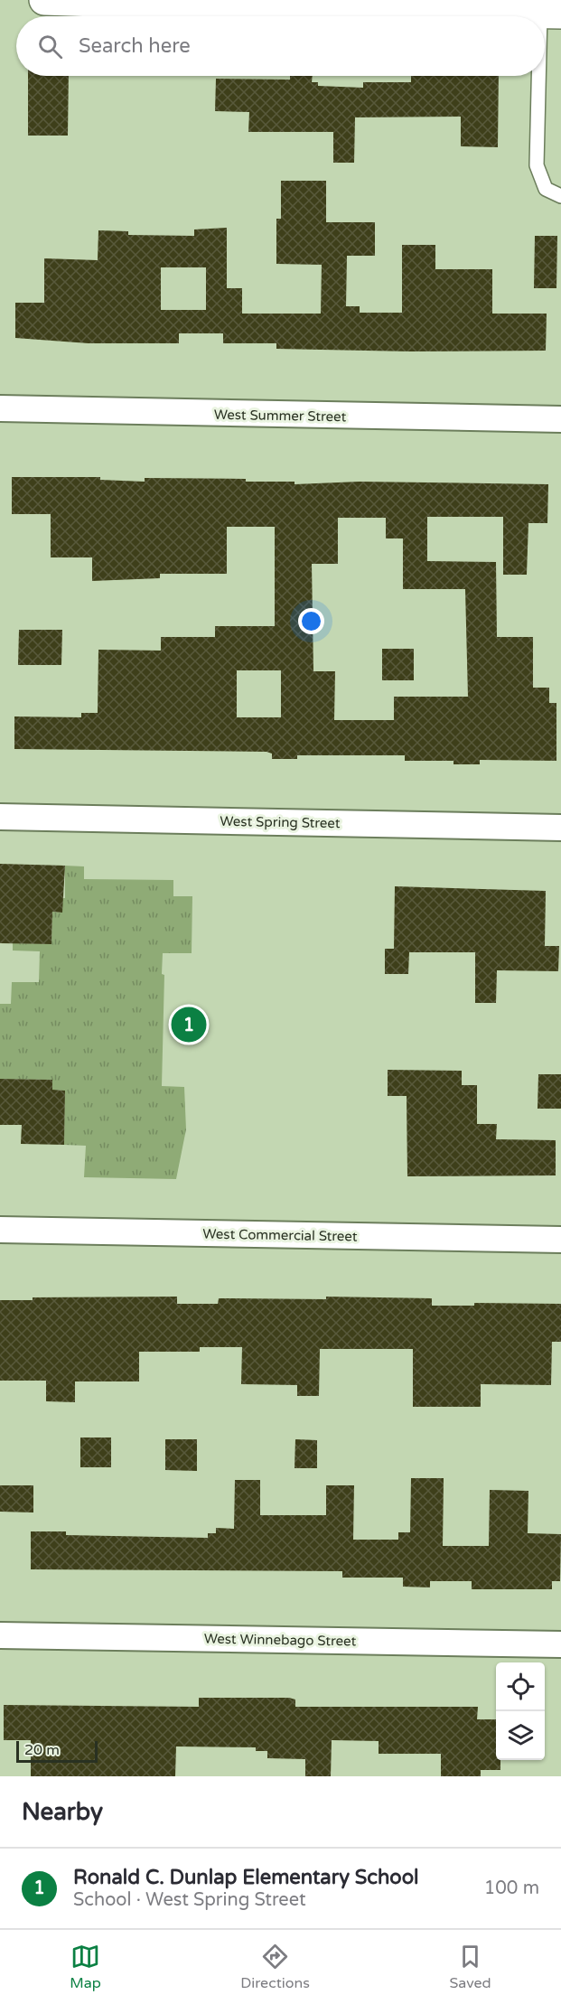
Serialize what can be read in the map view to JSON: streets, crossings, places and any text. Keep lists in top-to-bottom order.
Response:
{
  "streets": {
    "street": [
      "West Summer Street",
      "West Spring Street",
      "West Commercial Street",
      "West Winnebago Street"
    ]
  },
  "scale_bar": "20 m",
  "page": {
    "search": "Search here",
    "pins": "1",
    "scale": "20 m",
    "heading": "Nearby",
    "list": [
      {
        "mark": "1",
        "name": "Ronald C. Dunlap Elementary School",
        "note": "School · West Spring Street",
        "value": "100 m"
      }
    ],
    "nav": ["Map", "Directions", "Saved"]
  }
}
